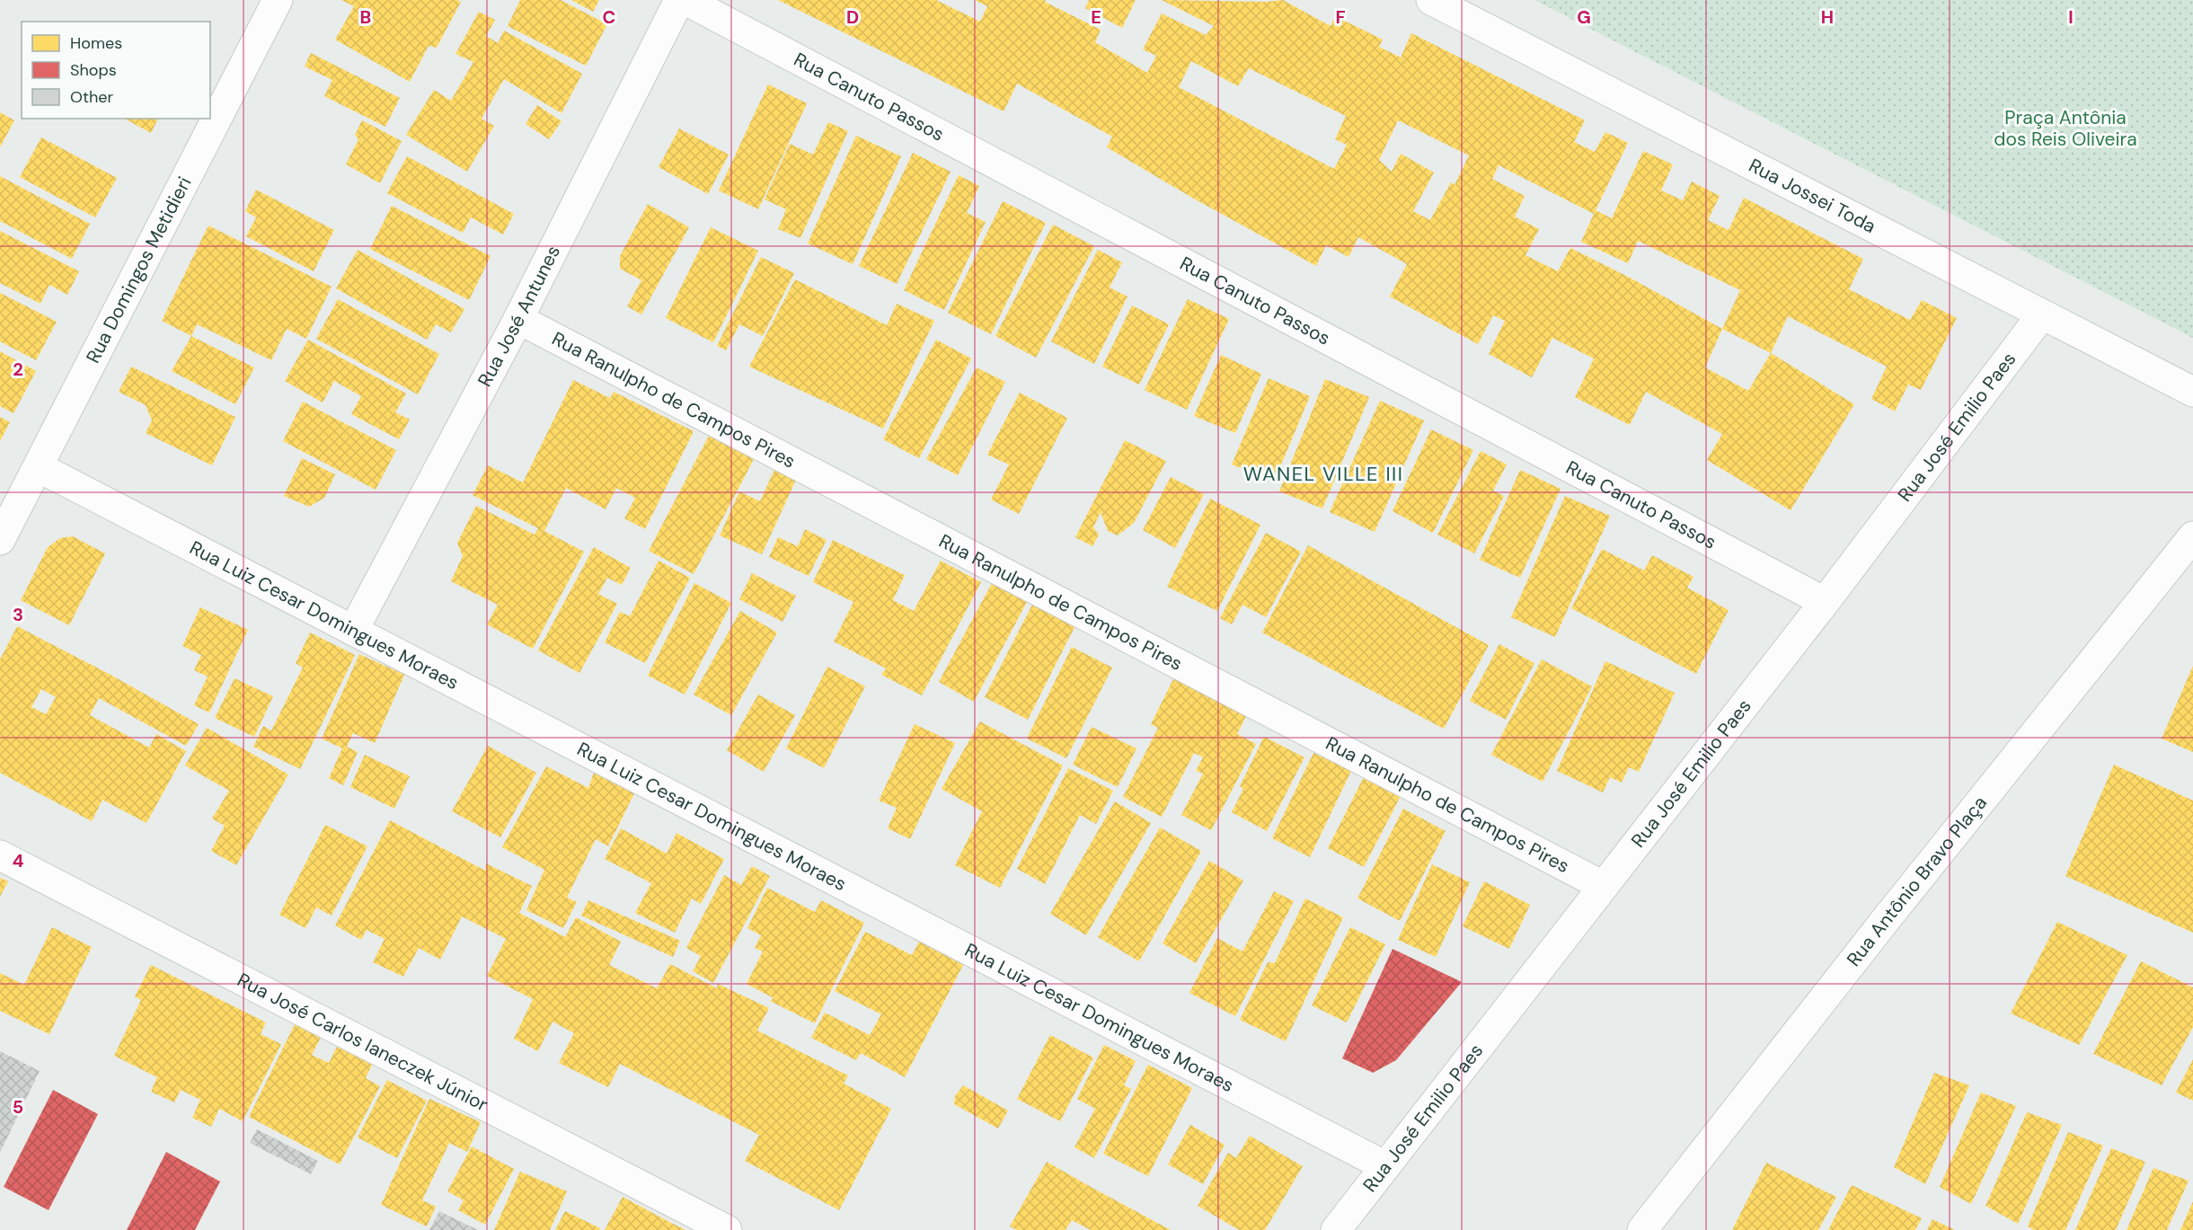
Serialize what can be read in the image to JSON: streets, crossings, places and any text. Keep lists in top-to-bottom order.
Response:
{
  "streets": {
    "street": [
      "Rua Canuto Passos",
      "Rua Jossei Toda",
      "Rua Domingos Metidieri",
      "Rua José Antunes",
      "Rua Ranulpho de Campos Pires",
      "Rua José Emilio Paes",
      "Rua Luiz Cesar Domingues Moraes",
      "Rua Antônio Bravo Plaça",
      "Rua José Carlos Ianeczek Júnior"
    ]
  },
  "crossings": [
    ["Rua Canuto Passos", "Rua José Emilio Paes"],
    ["Rua Jossei Toda", "Rua José Emilio Paes"],
    ["Rua Domingos Metidieri", "Rua Luiz Cesar Domingues Moraes"],
    ["Rua José Antunes", "Rua Ranulpho de Campos Pires"],
    ["Rua José Antunes", "Rua Luiz Cesar Domingues Moraes"],
    ["Rua Ranulpho de Campos Pires", "Rua José Emilio Paes"],
    ["Rua José Emilio Paes", "Rua Luiz Cesar Domingues Moraes"]
  ],
  "districts": ["WANEL VILLE III"],
  "parks": ["Praça Antônia dos Reis Oliveira"],
  "legend": ["Homes", "Shops", "Other"],
  "grid": {
    "columns": [
      "B",
      "C",
      "D",
      "E",
      "F",
      "G",
      "H",
      "I"
    ],
    "rows": [
      "2",
      "3",
      "4",
      "5"
    ]
  }
}
